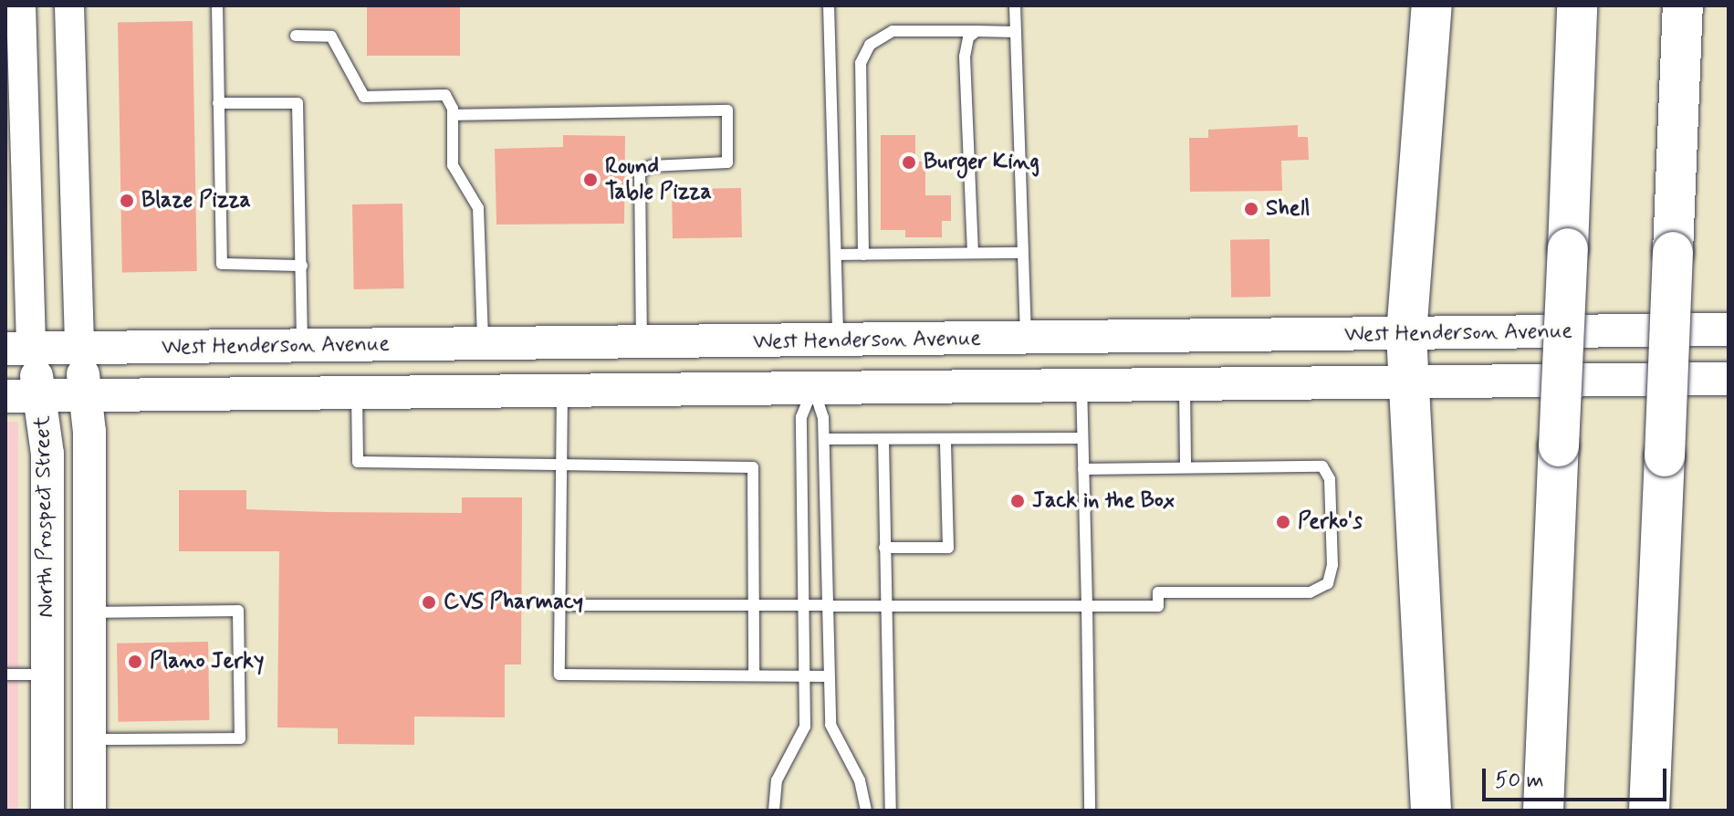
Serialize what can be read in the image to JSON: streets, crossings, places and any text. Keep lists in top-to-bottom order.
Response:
{
  "streets": {
    "main road": ["West Henderson Avenue", "North Prospect Street"]
  },
  "crossings": [
    ["West Henderson Avenue", "North Prospect Street"]
  ],
  "places": [
    "Burger King",
    "Round Table Pizza",
    "Blaze Pizza",
    "Shell",
    "Jack in the Box",
    "Perko's",
    "CVS Pharmacy",
    "Plano Jerky"
  ],
  "scale_bar": "50 m"
}
